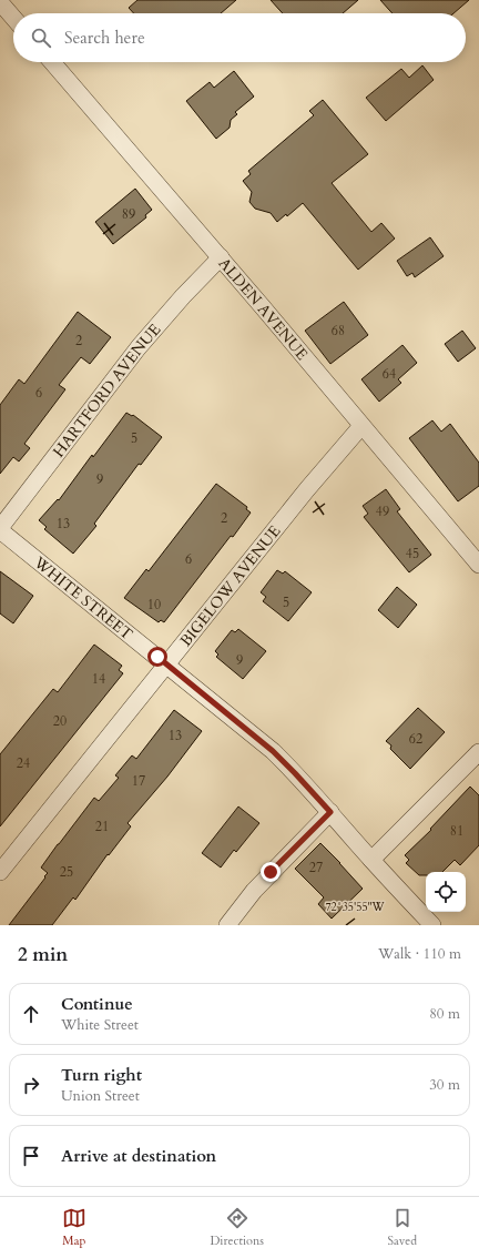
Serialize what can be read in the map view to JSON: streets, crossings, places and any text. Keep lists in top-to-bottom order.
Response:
{
  "streets": {
    "street": [
      "ALDEN AVENUE",
      "HARTFORD AVENUE",
      "BIGELOW AVENUE",
      "WHITE STREET"
    ]
  },
  "crossings": [
    ["ALDEN AVENUE", "HARTFORD AVENUE"],
    ["ALDEN AVENUE", "BIGELOW AVENUE"],
    ["HARTFORD AVENUE", "WHITE STREET"],
    ["BIGELOW AVENUE", "WHITE STREET"]
  ],
  "house_numbers": [
    "89",
    "68",
    "2",
    "64",
    "6",
    "5",
    "9",
    "49",
    "2",
    "13",
    "45",
    "6",
    "5",
    "10",
    "9",
    "14",
    "20",
    "13",
    "62",
    "24",
    "17",
    "21",
    "81",
    "27",
    "25"
  ],
  "page": {
    "search": "Search here",
    "heading": ["2 min", "Walk · 110 m"],
    "list": [
      ["Continue", "White Street", "80 m"],
      ["Turn right", "Union Street", "30 m"],
      "Arrive at destination"
    ],
    "nav": ["Map", "Directions", "Saved"]
  },
  "coordinates": ["72°35'55\"W"]
}
